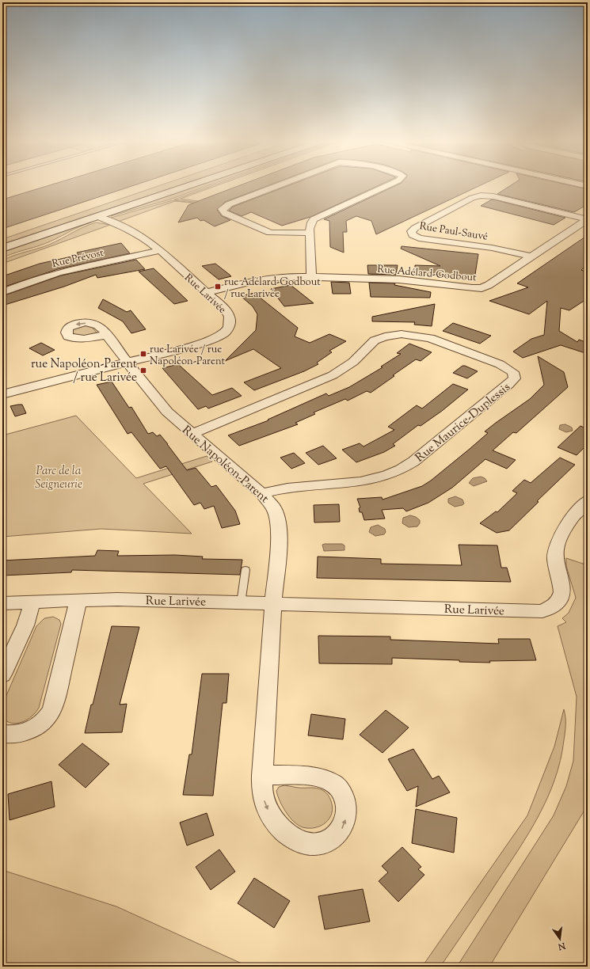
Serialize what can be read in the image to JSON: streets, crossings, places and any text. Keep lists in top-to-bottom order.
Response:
{
  "streets": {
    "street": [
      "Rue Paul-Sauvé",
      "Rue Prévost",
      "Rue Adélard-Godbout",
      "Rue Larivée",
      "Rue Maurice-Duplessis",
      "Rue Napoléon-Parent"
    ]
  },
  "crossings": [
    ["Rue Paul-Sauvé", "Rue Adélard-Godbout"],
    ["Rue Prévost", "Rue Larivée"],
    ["Rue Adélard-Godbout", "Rue Larivée"],
    ["Rue Larivée", "Rue Napoléon-Parent"],
    ["Rue Maurice-Duplessis", "Rue Napoléon-Parent"]
  ],
  "parks": ["Parc de la Seigneurie"],
  "places": {
    "transit": ["rue Adélard-Godbout / rue Larivée", "rue Larivée / rue Napoléon-Parent", "rue Napoléon-Parent / rue Larivée"]
  },
  "north": "bottom"
}
